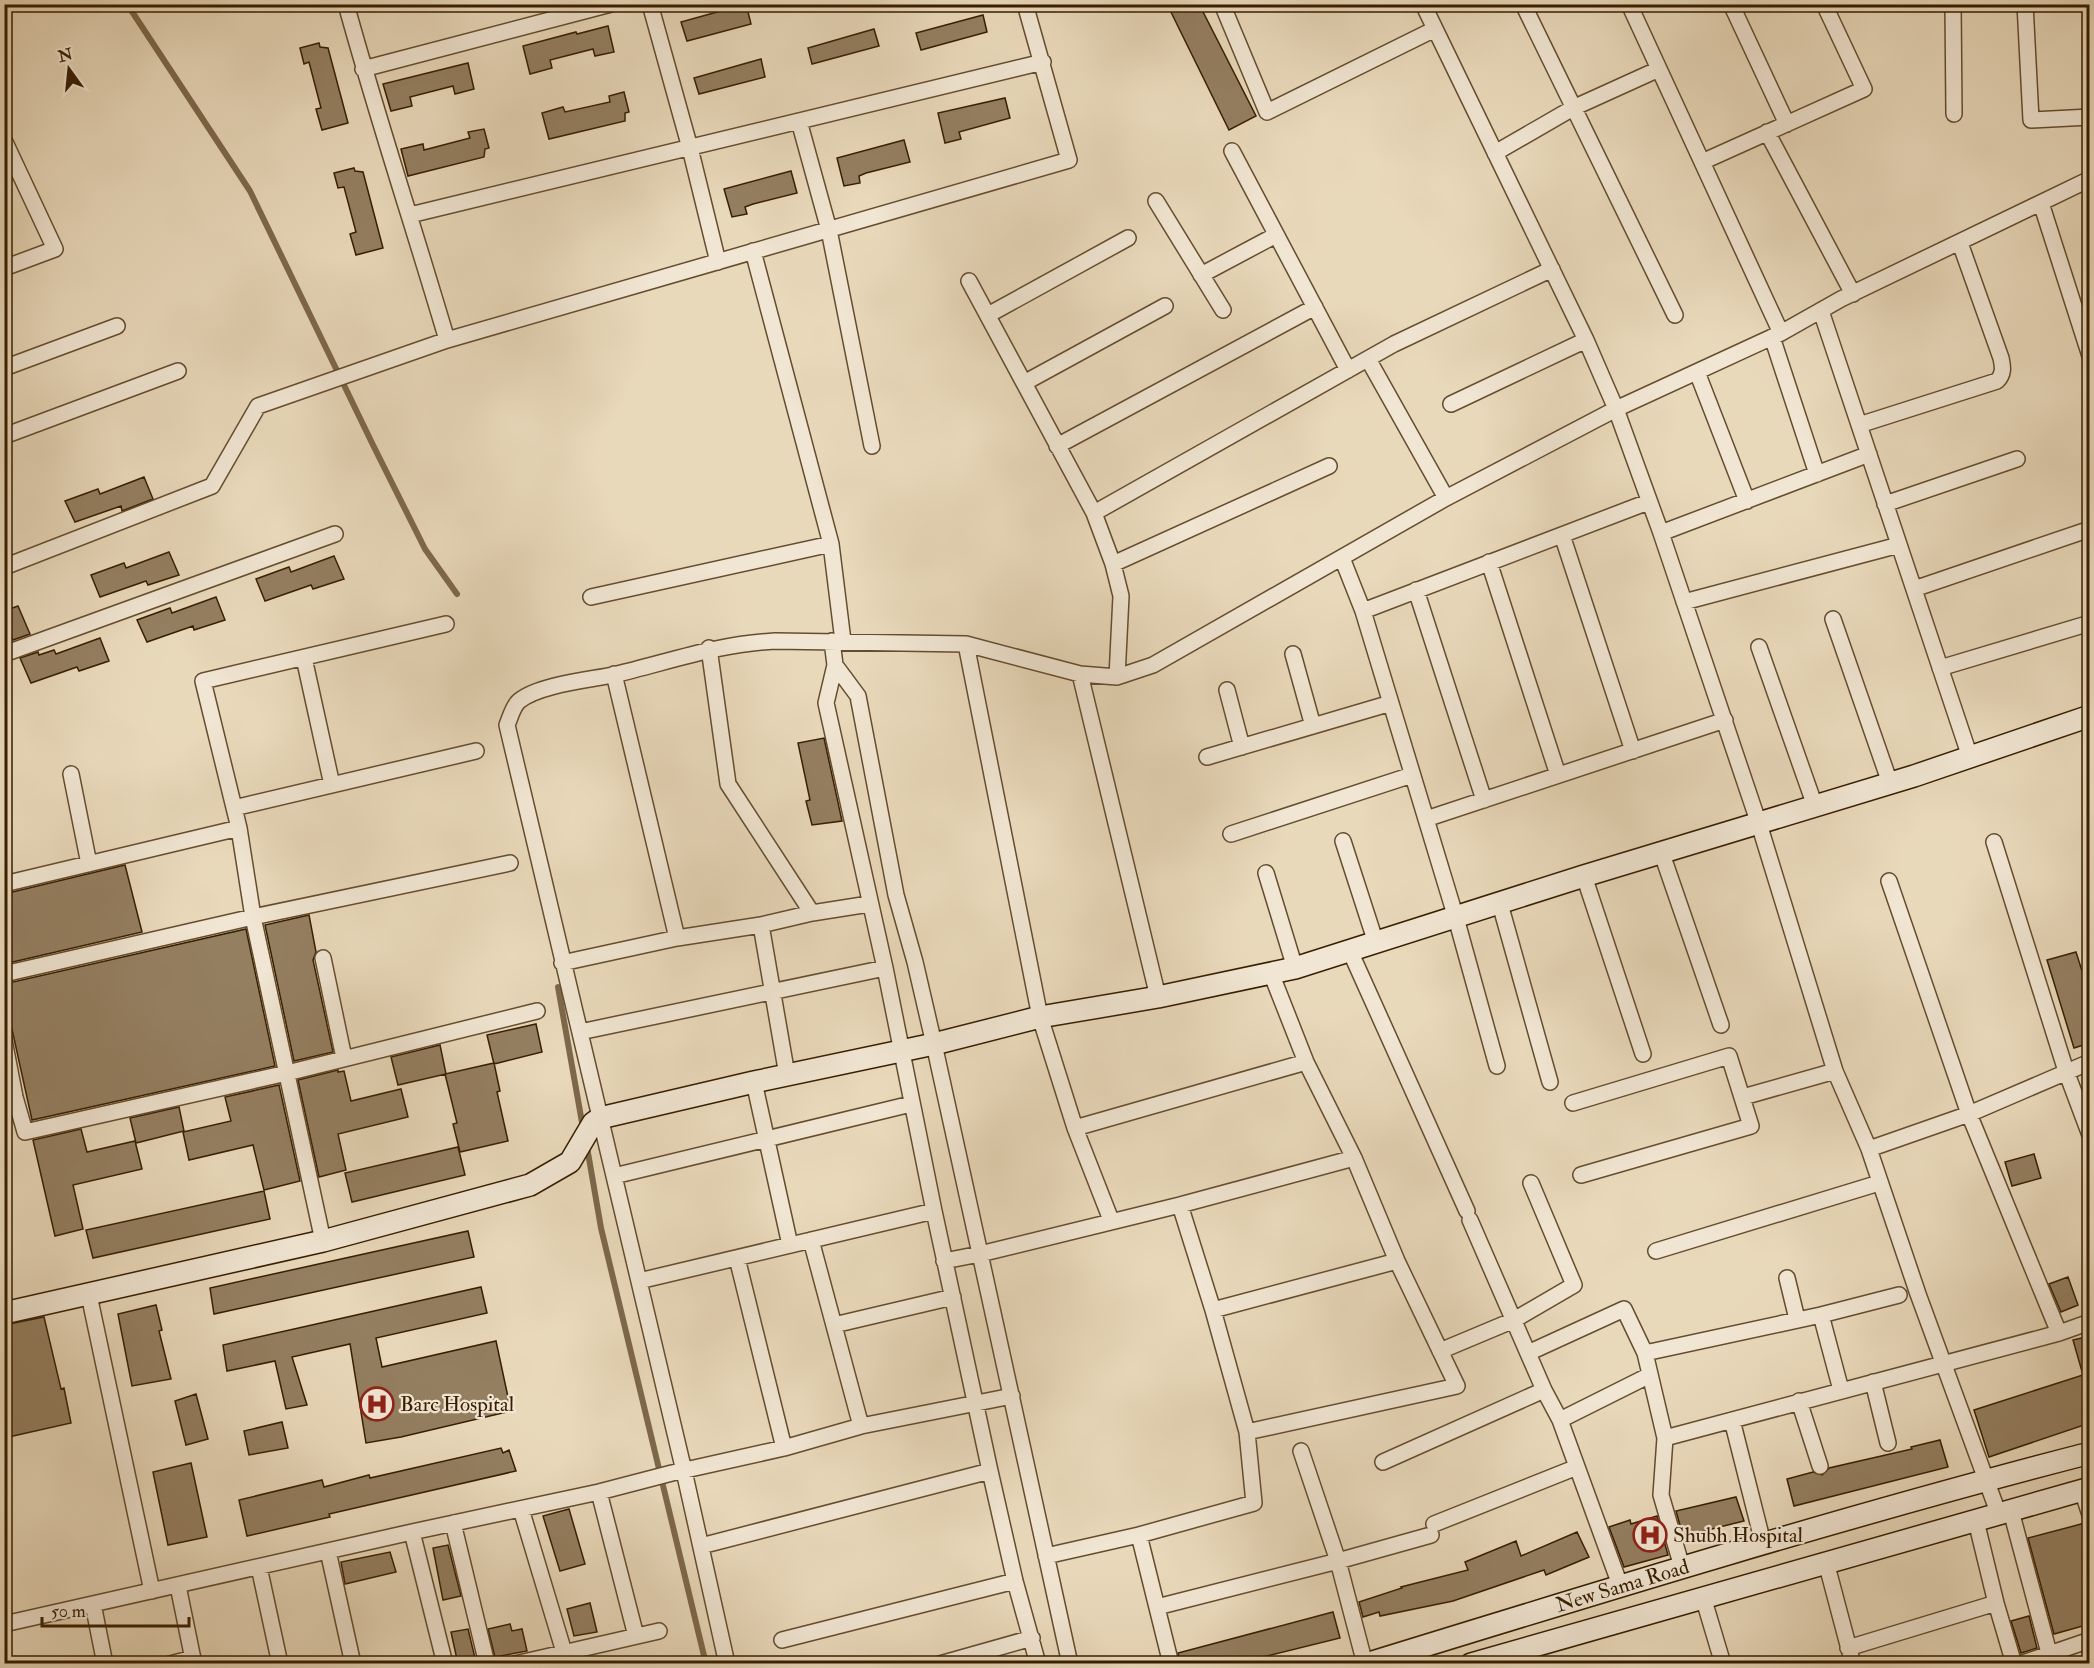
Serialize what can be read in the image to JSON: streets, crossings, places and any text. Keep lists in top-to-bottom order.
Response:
{
  "streets": {
    "street": ["New Sama Road"]
  },
  "places": {
    "hospital": ["Barc Hospital", "Shubh Hospital"]
  },
  "scale_bar": "50 m",
  "north": "top"
}
